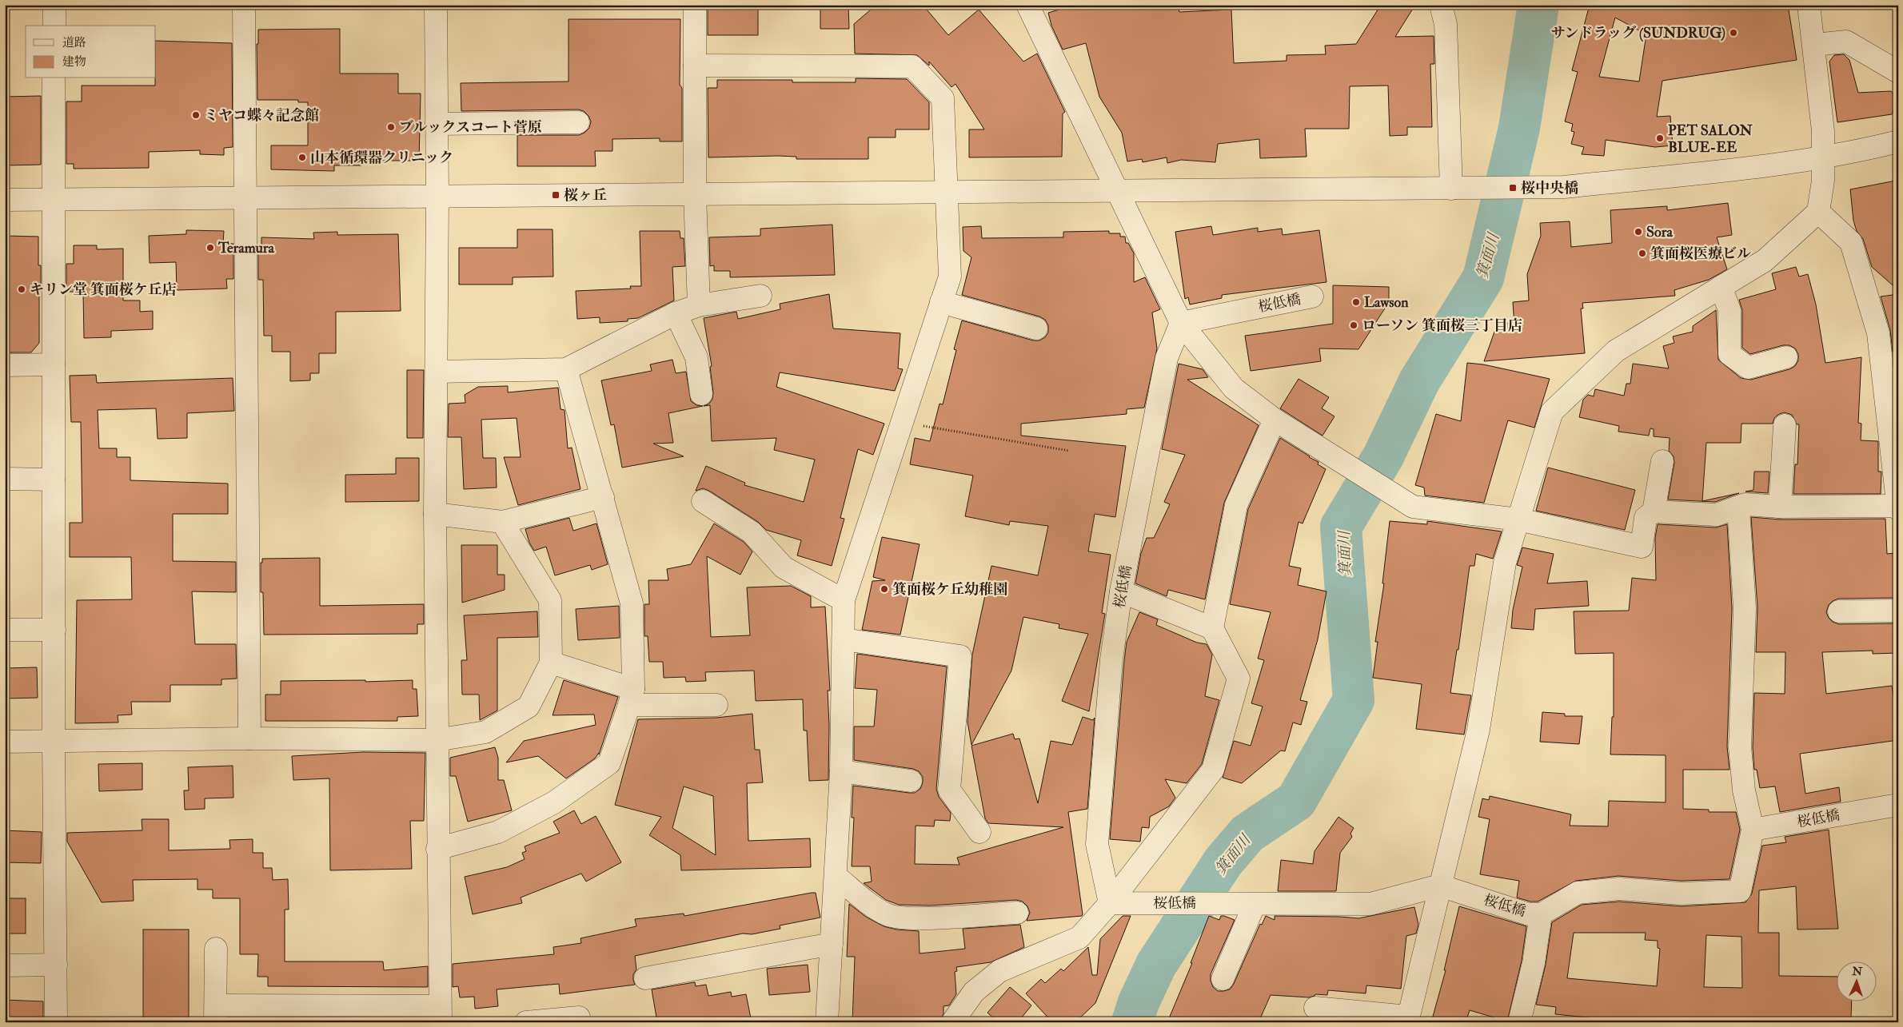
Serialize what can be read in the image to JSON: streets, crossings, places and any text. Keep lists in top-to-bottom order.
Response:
{
  "streets": {
    "street": ["桜低橋"]
  },
  "water": ["箕面川"],
  "places": {
    "other": [
      "サンドラッグ (SUNDRUG)",
      "ミヤコ蝶々記念館",
      "ブルックスコート菅原",
      "PET SALON BLUE-EE",
      "山本循環器クリニック",
      "Sora",
      "Teramura",
      "箕面桜医療ビル",
      "キリン堂 箕面桜ケ丘店",
      "Lawson",
      "ローソン 箕面桜三丁目店",
      "箕面桜ケ丘幼稚園"
    ],
    "transit": ["桜中央橋", "桜ヶ丘"]
  },
  "legend": ["道路", "建物"],
  "north": "top"
}
